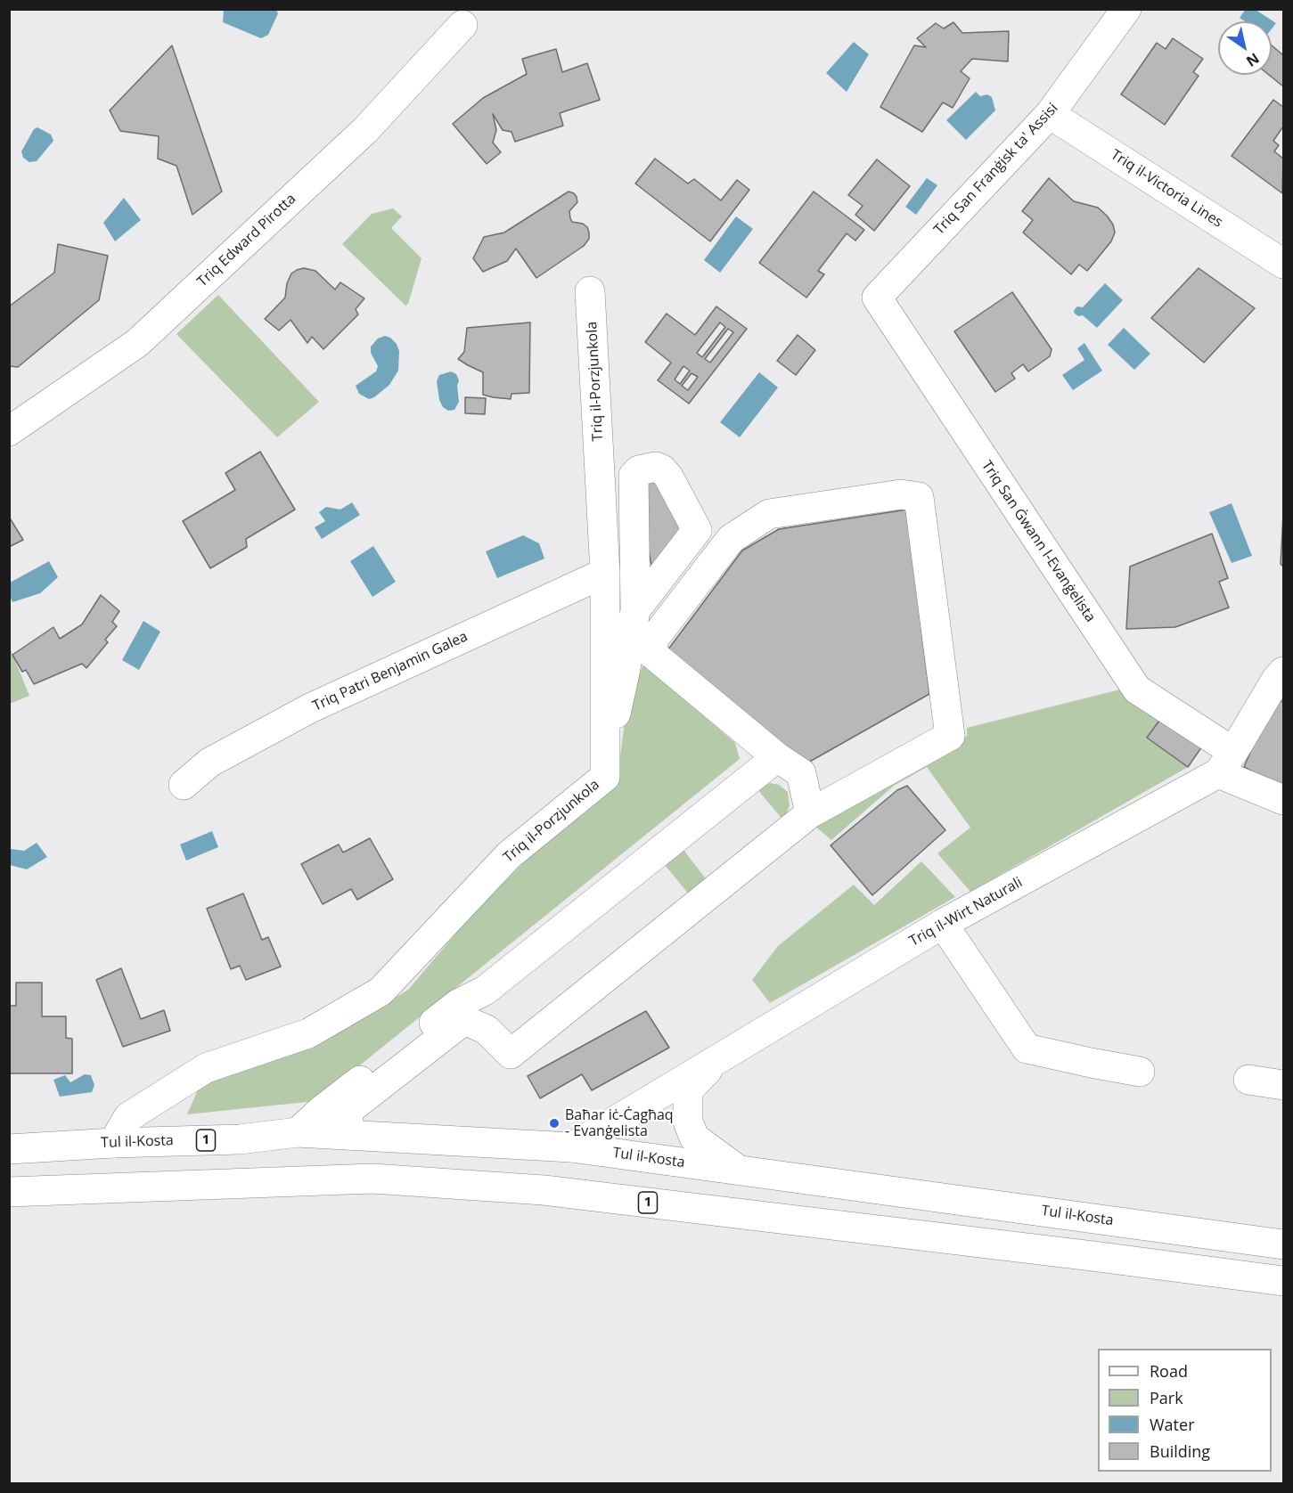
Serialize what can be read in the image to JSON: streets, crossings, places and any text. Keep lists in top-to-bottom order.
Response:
{
  "streets": {
    "main road": [
      "Triq San Franġisk ta' Assisi",
      "Triq il-Victoria Lines",
      "Triq Edward Pirotta",
      "Triq il-Porzjunkola",
      "Triq San Ġwann l-Evanġelista",
      "Triq Patri Benjamin Galea",
      "Triq il-Wirt Naturali",
      "1",
      "Tul il-Kosta"
    ]
  },
  "crossings": [
    ["Triq San Franġisk ta' Assisi", "Triq il-Victoria Lines"],
    ["Triq San Franġisk ta' Assisi", "Triq San Ġwann l-Evanġelista"],
    ["Triq il-Porzjunkola", "Triq Patri Benjamin Galea"],
    ["Triq il-Porzjunkola", "Tul il-Kosta"],
    ["Triq San Ġwann l-Evanġelista", "Triq il-Wirt Naturali"],
    ["Triq il-Wirt Naturali", "Tul il-Kosta"]
  ],
  "places": ["Baħar iċ-Ċagħaq - Evanġelista"],
  "legend": [
    "Road",
    "Park",
    "Water",
    "Building"
  ],
  "north": "bottom right"
}
